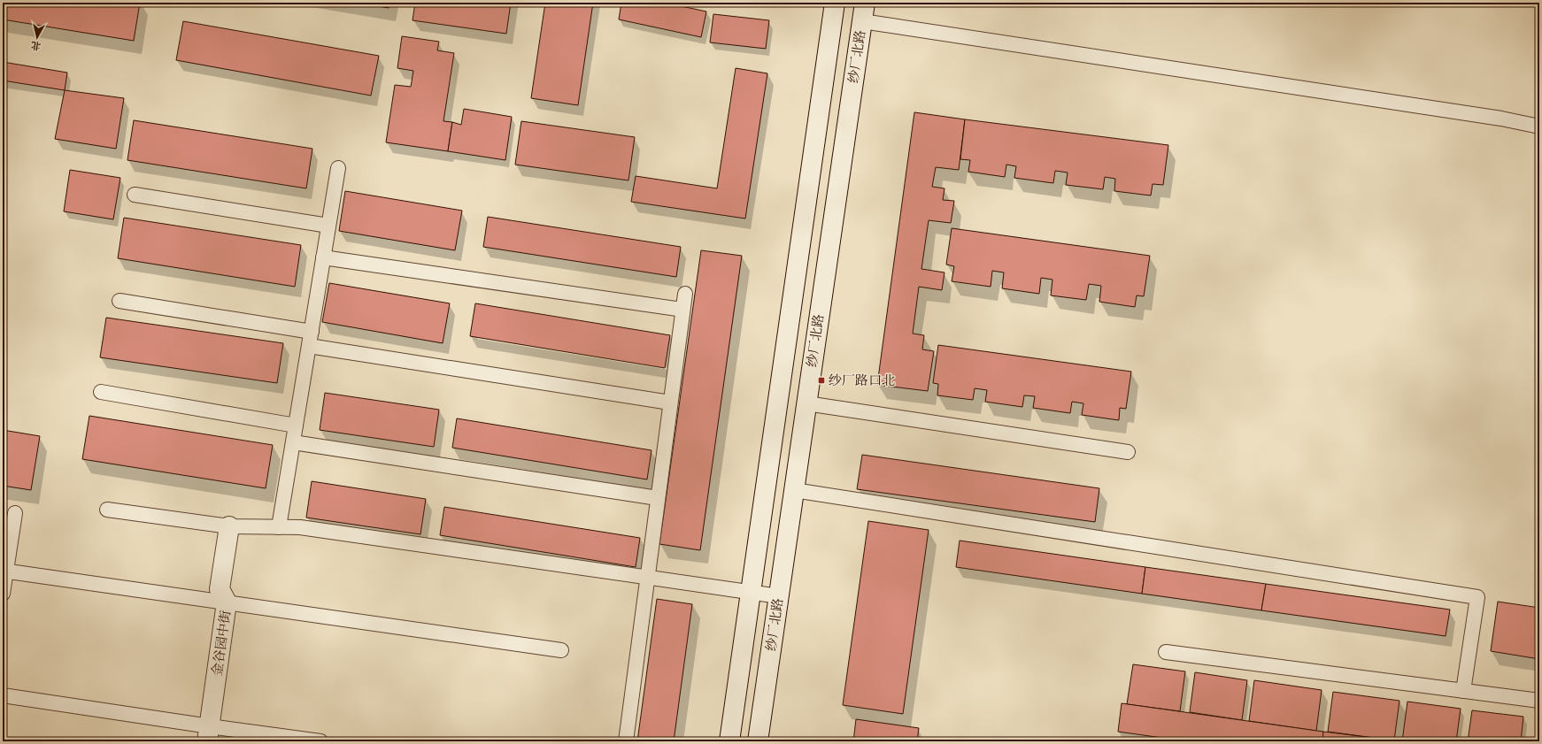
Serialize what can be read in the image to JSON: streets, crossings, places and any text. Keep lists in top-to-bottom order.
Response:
{
  "streets": {
    "main road": ["纱厂北路", "金谷园中街"]
  },
  "places": {
    "transit": ["纱厂路口北"]
  },
  "north": "bottom"
}
